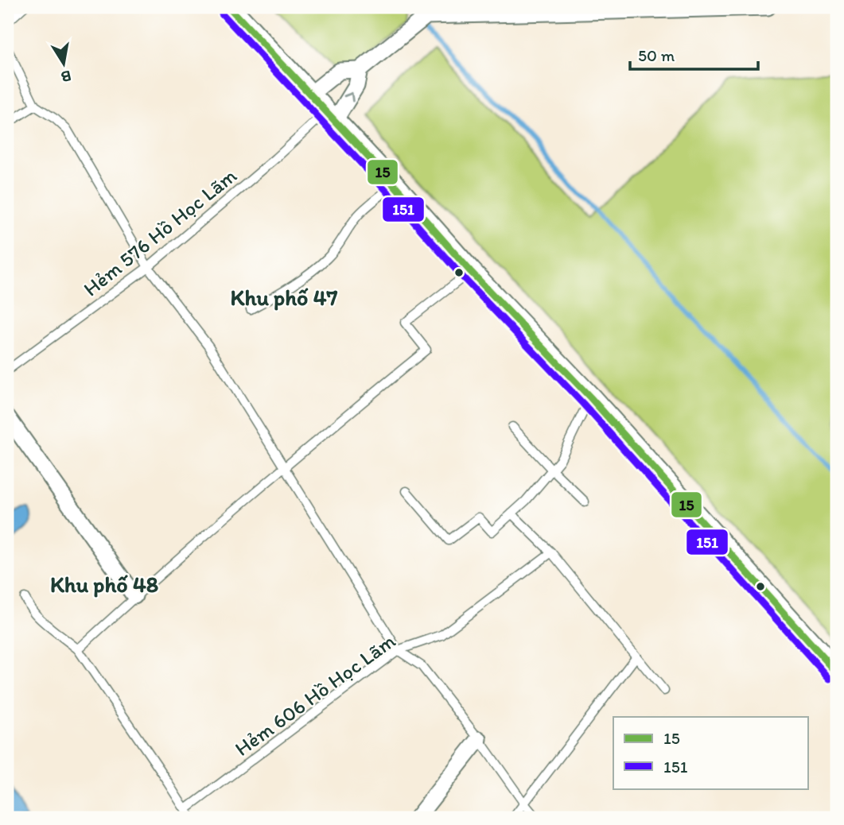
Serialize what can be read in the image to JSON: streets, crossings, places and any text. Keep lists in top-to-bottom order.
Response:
{
  "streets": {
    "lane": ["Hẻm 576 Hồ Học Lãm", "Hẻm 606 Hồ Học Lãm"]
  },
  "districts": ["Khu phố 47", "Khu phố 48"],
  "lines": ["transit line 15", "transit line 151"],
  "legend": ["15", "151"],
  "scale_bar": "50 m",
  "north": "bottom"
}
